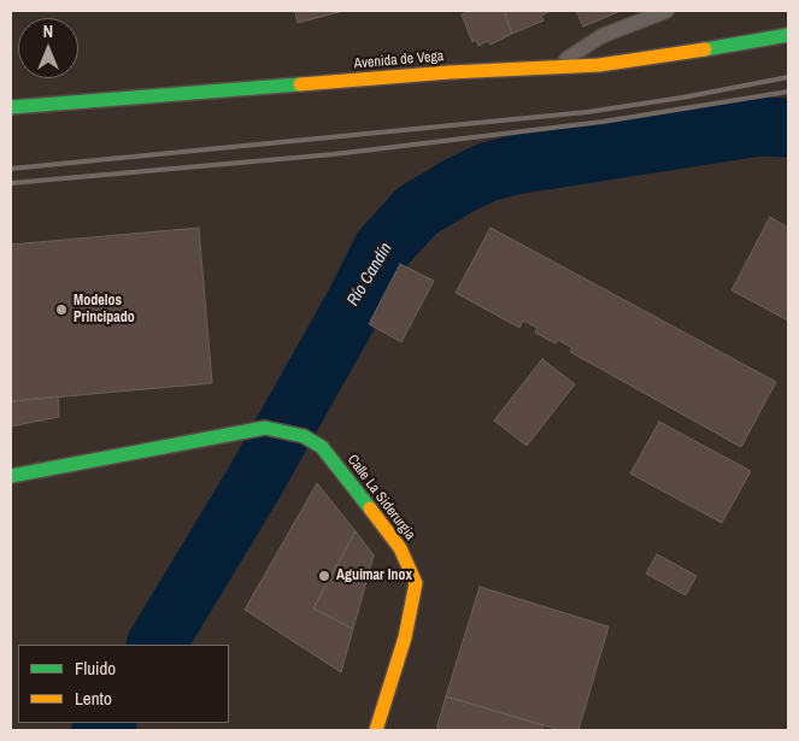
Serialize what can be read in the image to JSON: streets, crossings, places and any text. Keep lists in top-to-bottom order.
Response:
{
  "streets": {
    "street": ["Avenida de Vega", "Calle La Siderurgia"]
  },
  "water": ["Río Candín"],
  "places": ["Modelos Principado", "Aguimar Inox"],
  "legend": ["Fluido", "Lento"],
  "north": "top"
}
